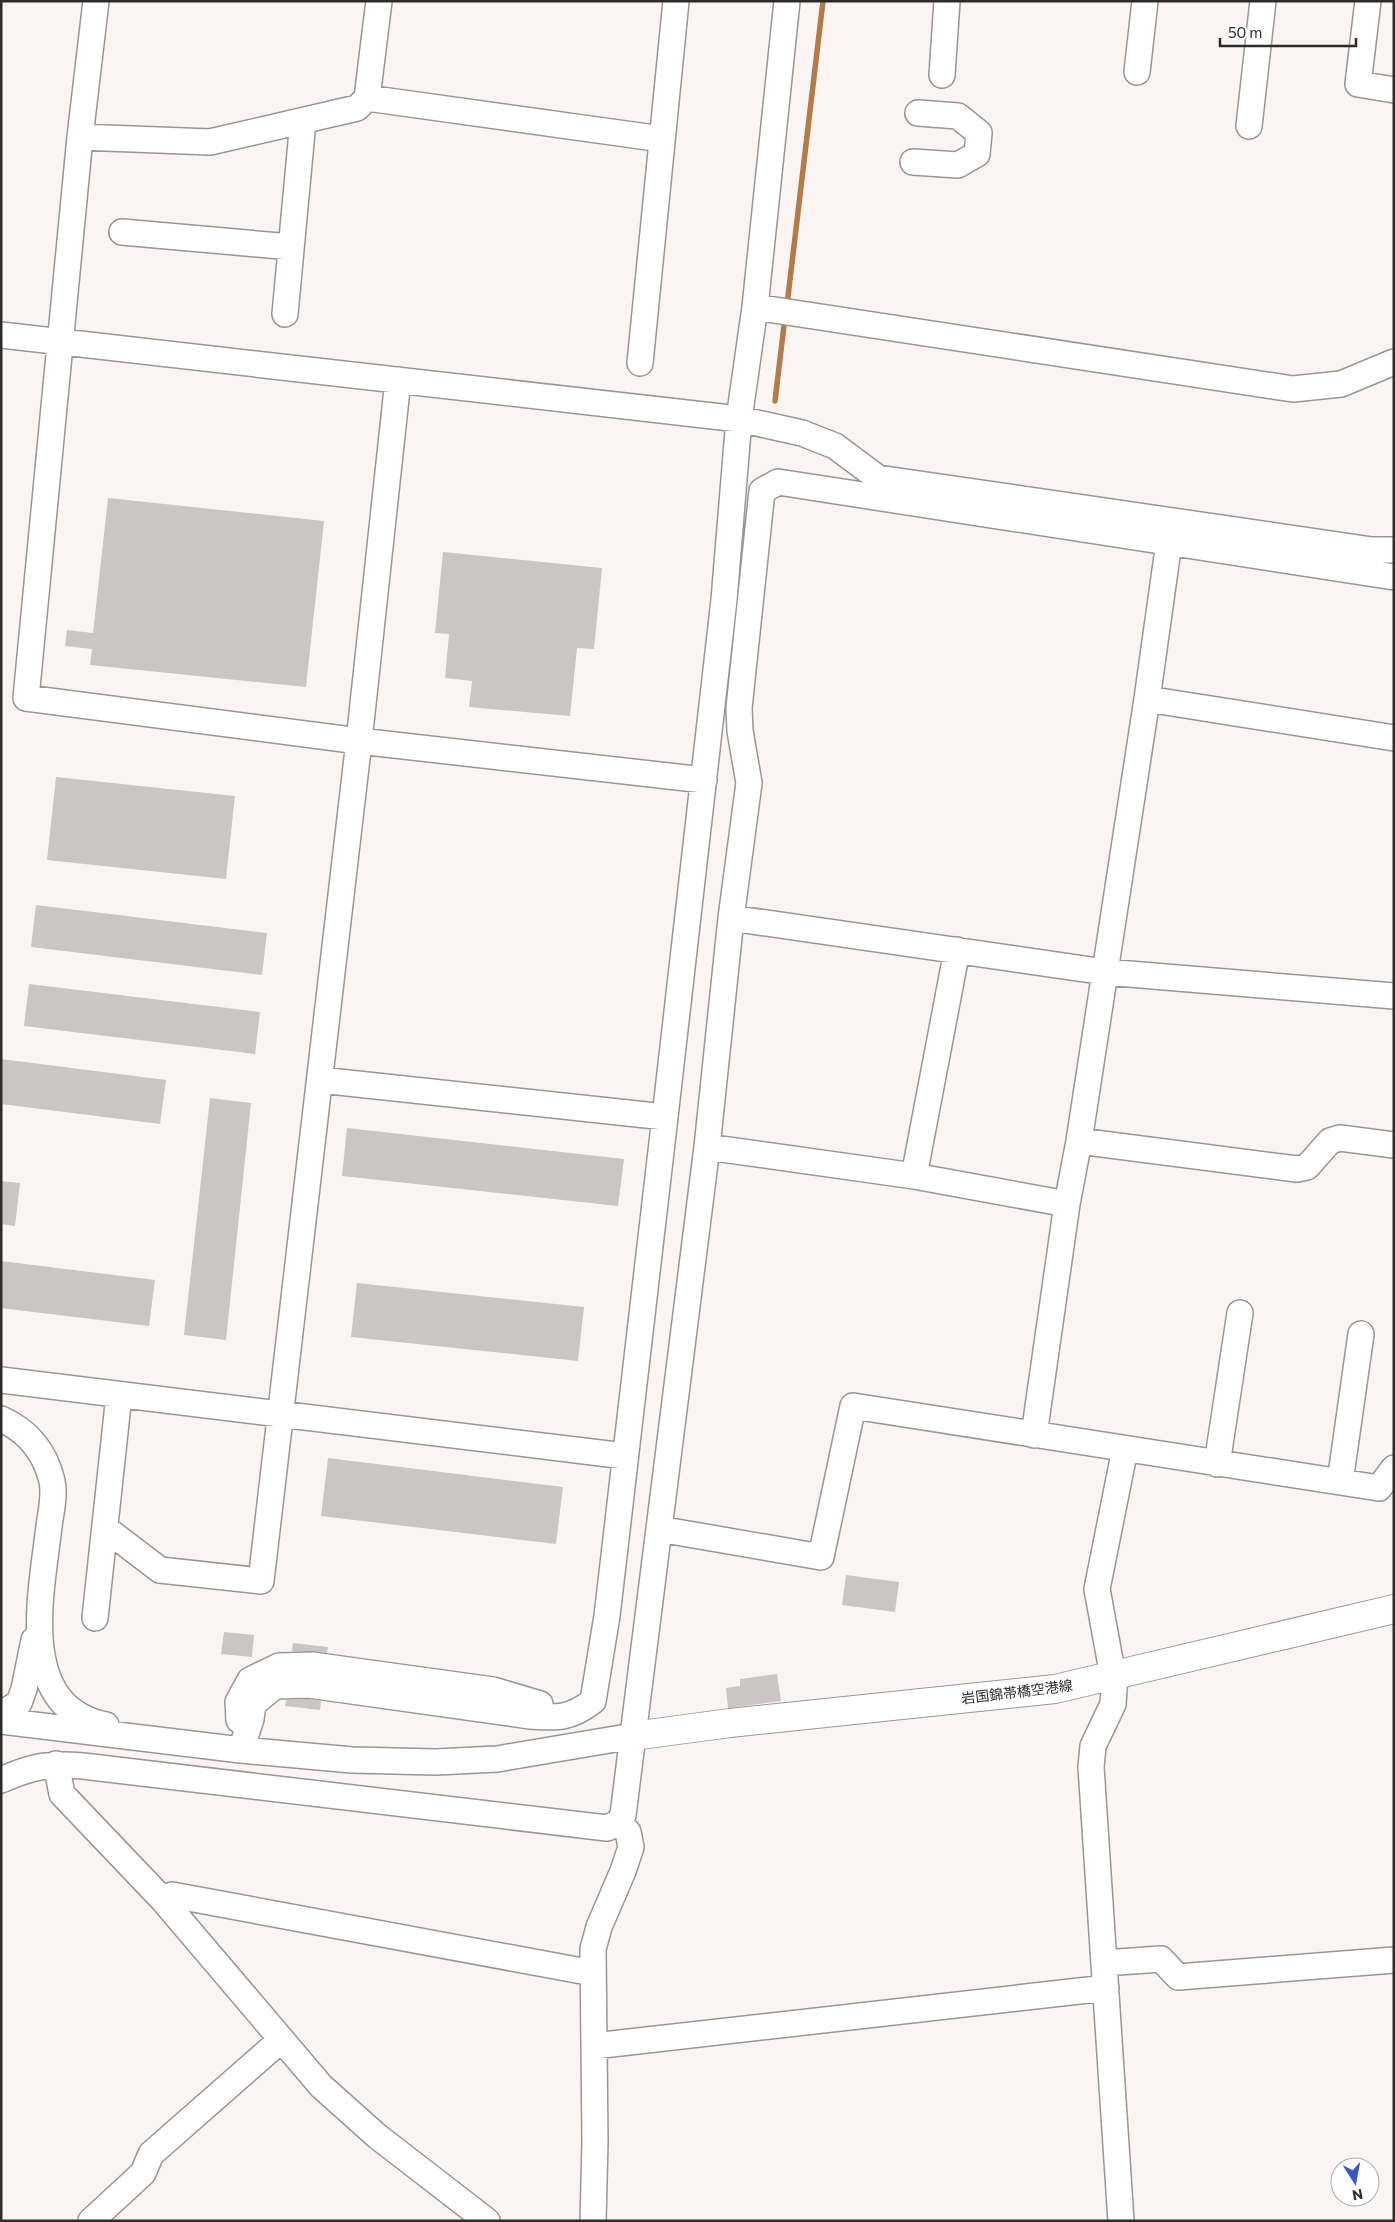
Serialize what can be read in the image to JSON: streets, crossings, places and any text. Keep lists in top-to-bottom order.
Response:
{
  "streets": {
    "main road": ["岩国錦帯橋空港線"]
  },
  "scale_bar": "50 m",
  "north": "bottom"
}
